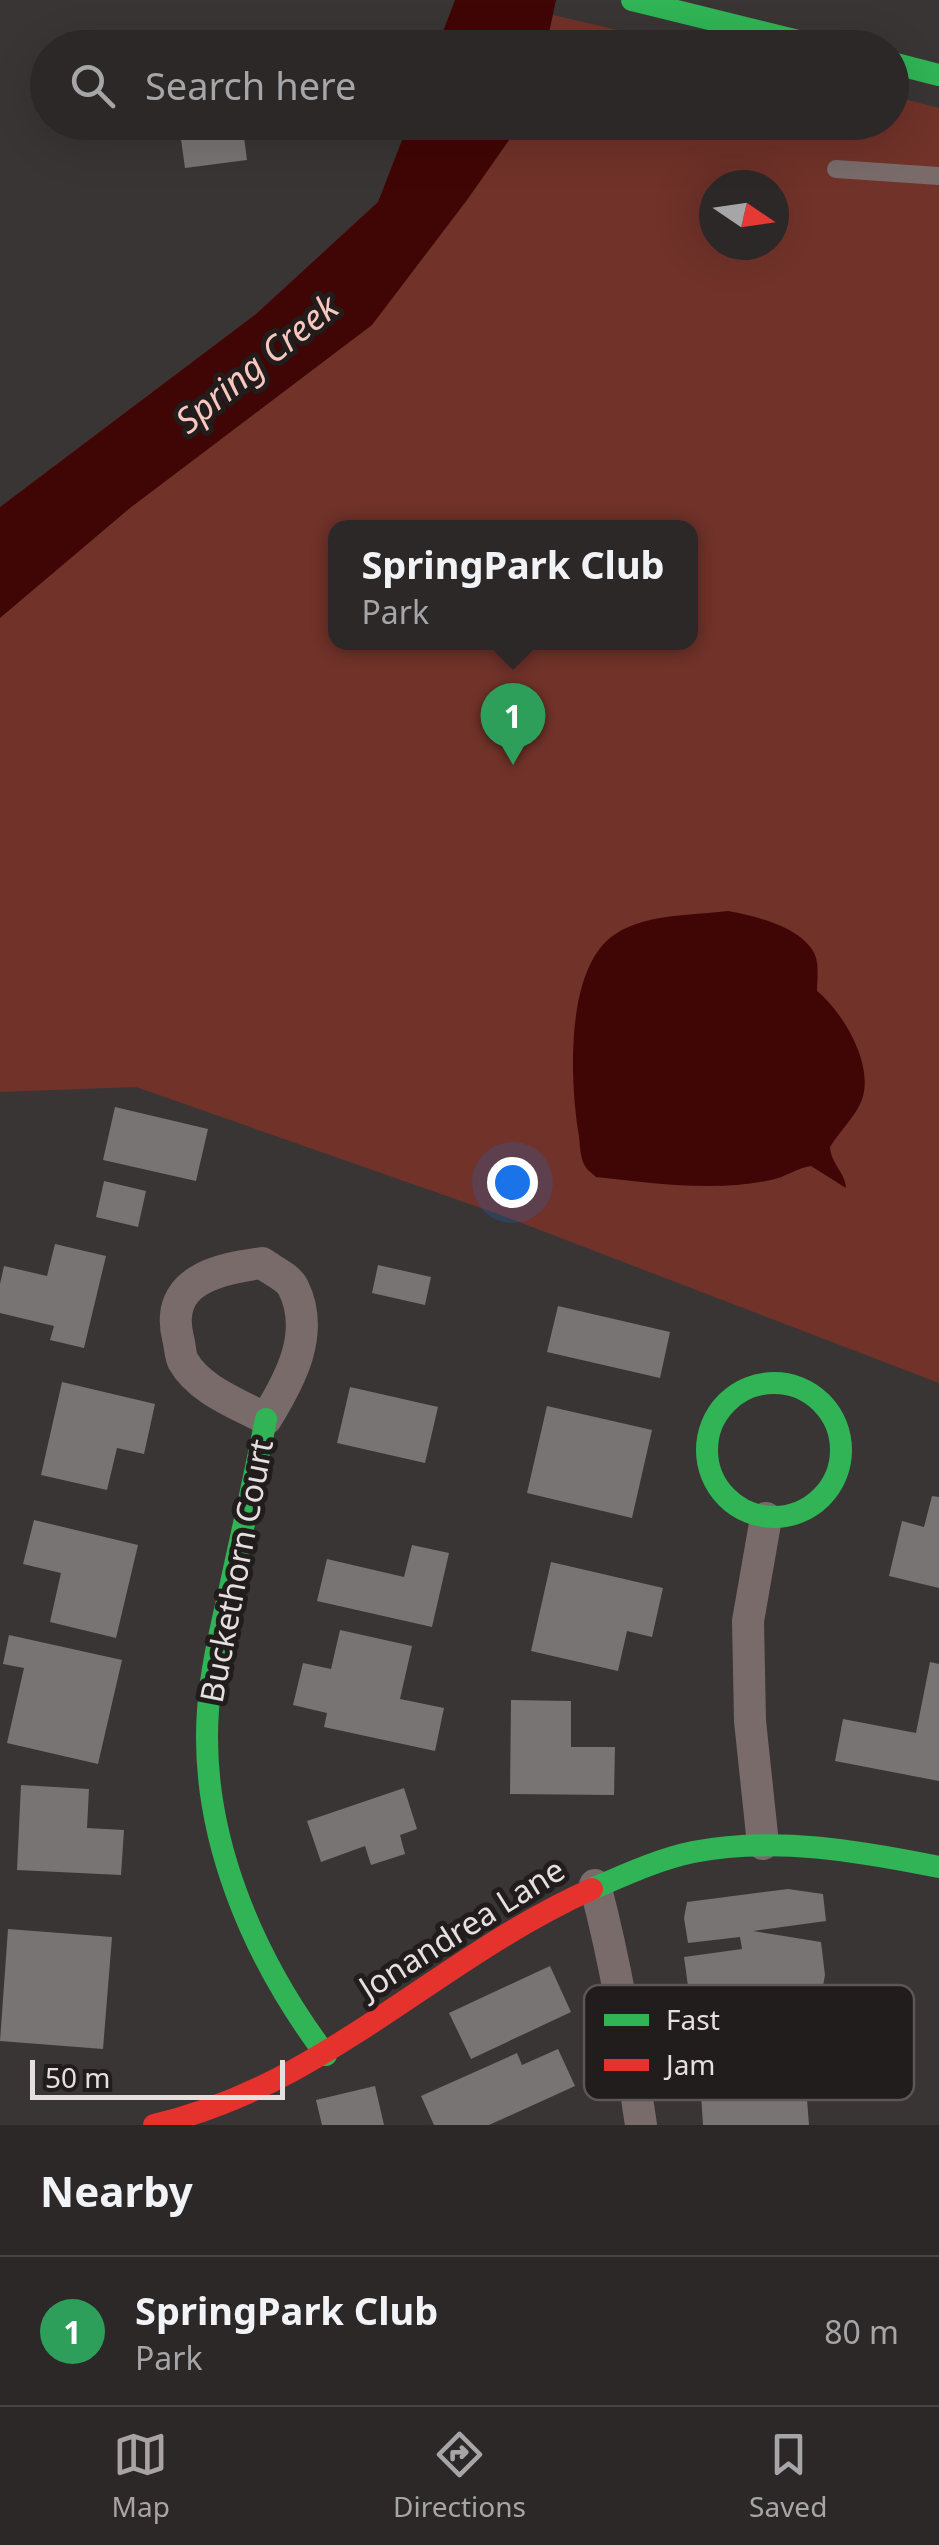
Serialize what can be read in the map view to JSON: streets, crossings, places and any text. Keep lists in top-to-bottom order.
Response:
{
  "streets": {
    "street": ["Buckethorn Court", "Jonandrea Lane"]
  },
  "crossings": [
    ["Buckethorn Court", "Jonandrea Lane"]
  ],
  "water": ["Spring Creek"],
  "legend": ["Fast", "Jam"],
  "scale_bar": "50 m",
  "north": "right",
  "page": {
    "search": "Search here",
    "popup": ["SpringPark Club", "Park"],
    "pins": "1",
    "scale": "50 m",
    "heading": "Nearby",
    "list": [
      {
        "mark": "1",
        "name": "SpringPark Club",
        "note": "Park",
        "value": "80 m"
      }
    ],
    "nav": ["Map", "Directions", "Saved"]
  }
}
